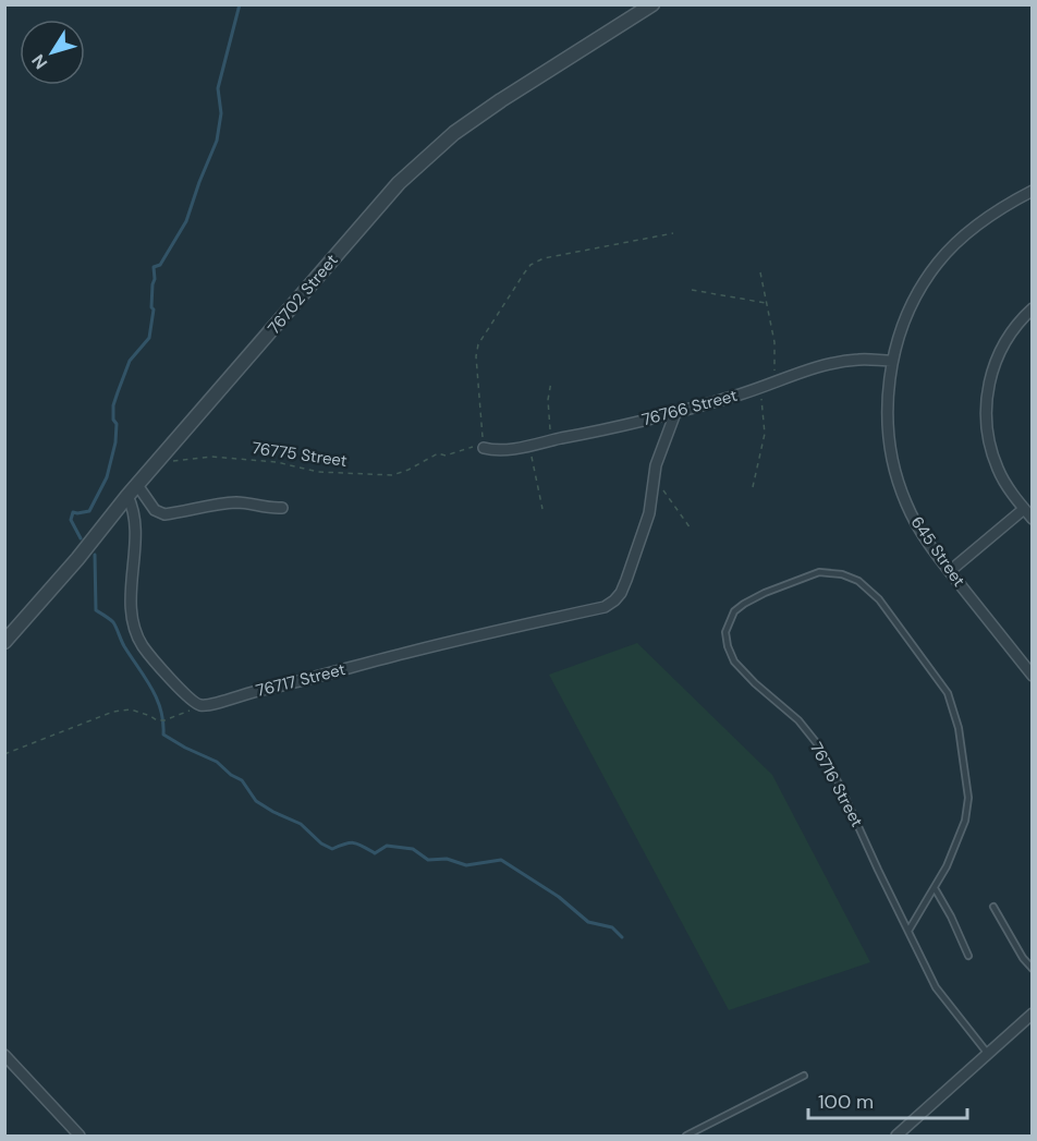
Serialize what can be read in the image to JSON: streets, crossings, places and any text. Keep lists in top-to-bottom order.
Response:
{
  "streets": {
    "street": [
      "76702 Street",
      "76766 Street",
      "645 Street",
      "76717 Street"
    ],
    "lane": ["76716 Street"],
    "path": ["76775 Street"]
  },
  "crossings": [
    ["76702 Street", "76775 Street"],
    ["76766 Street", "76775 Street"],
    ["76766 Street", "645 Street"]
  ],
  "scale_bar": "100 m",
  "north": "bottom left"
}
